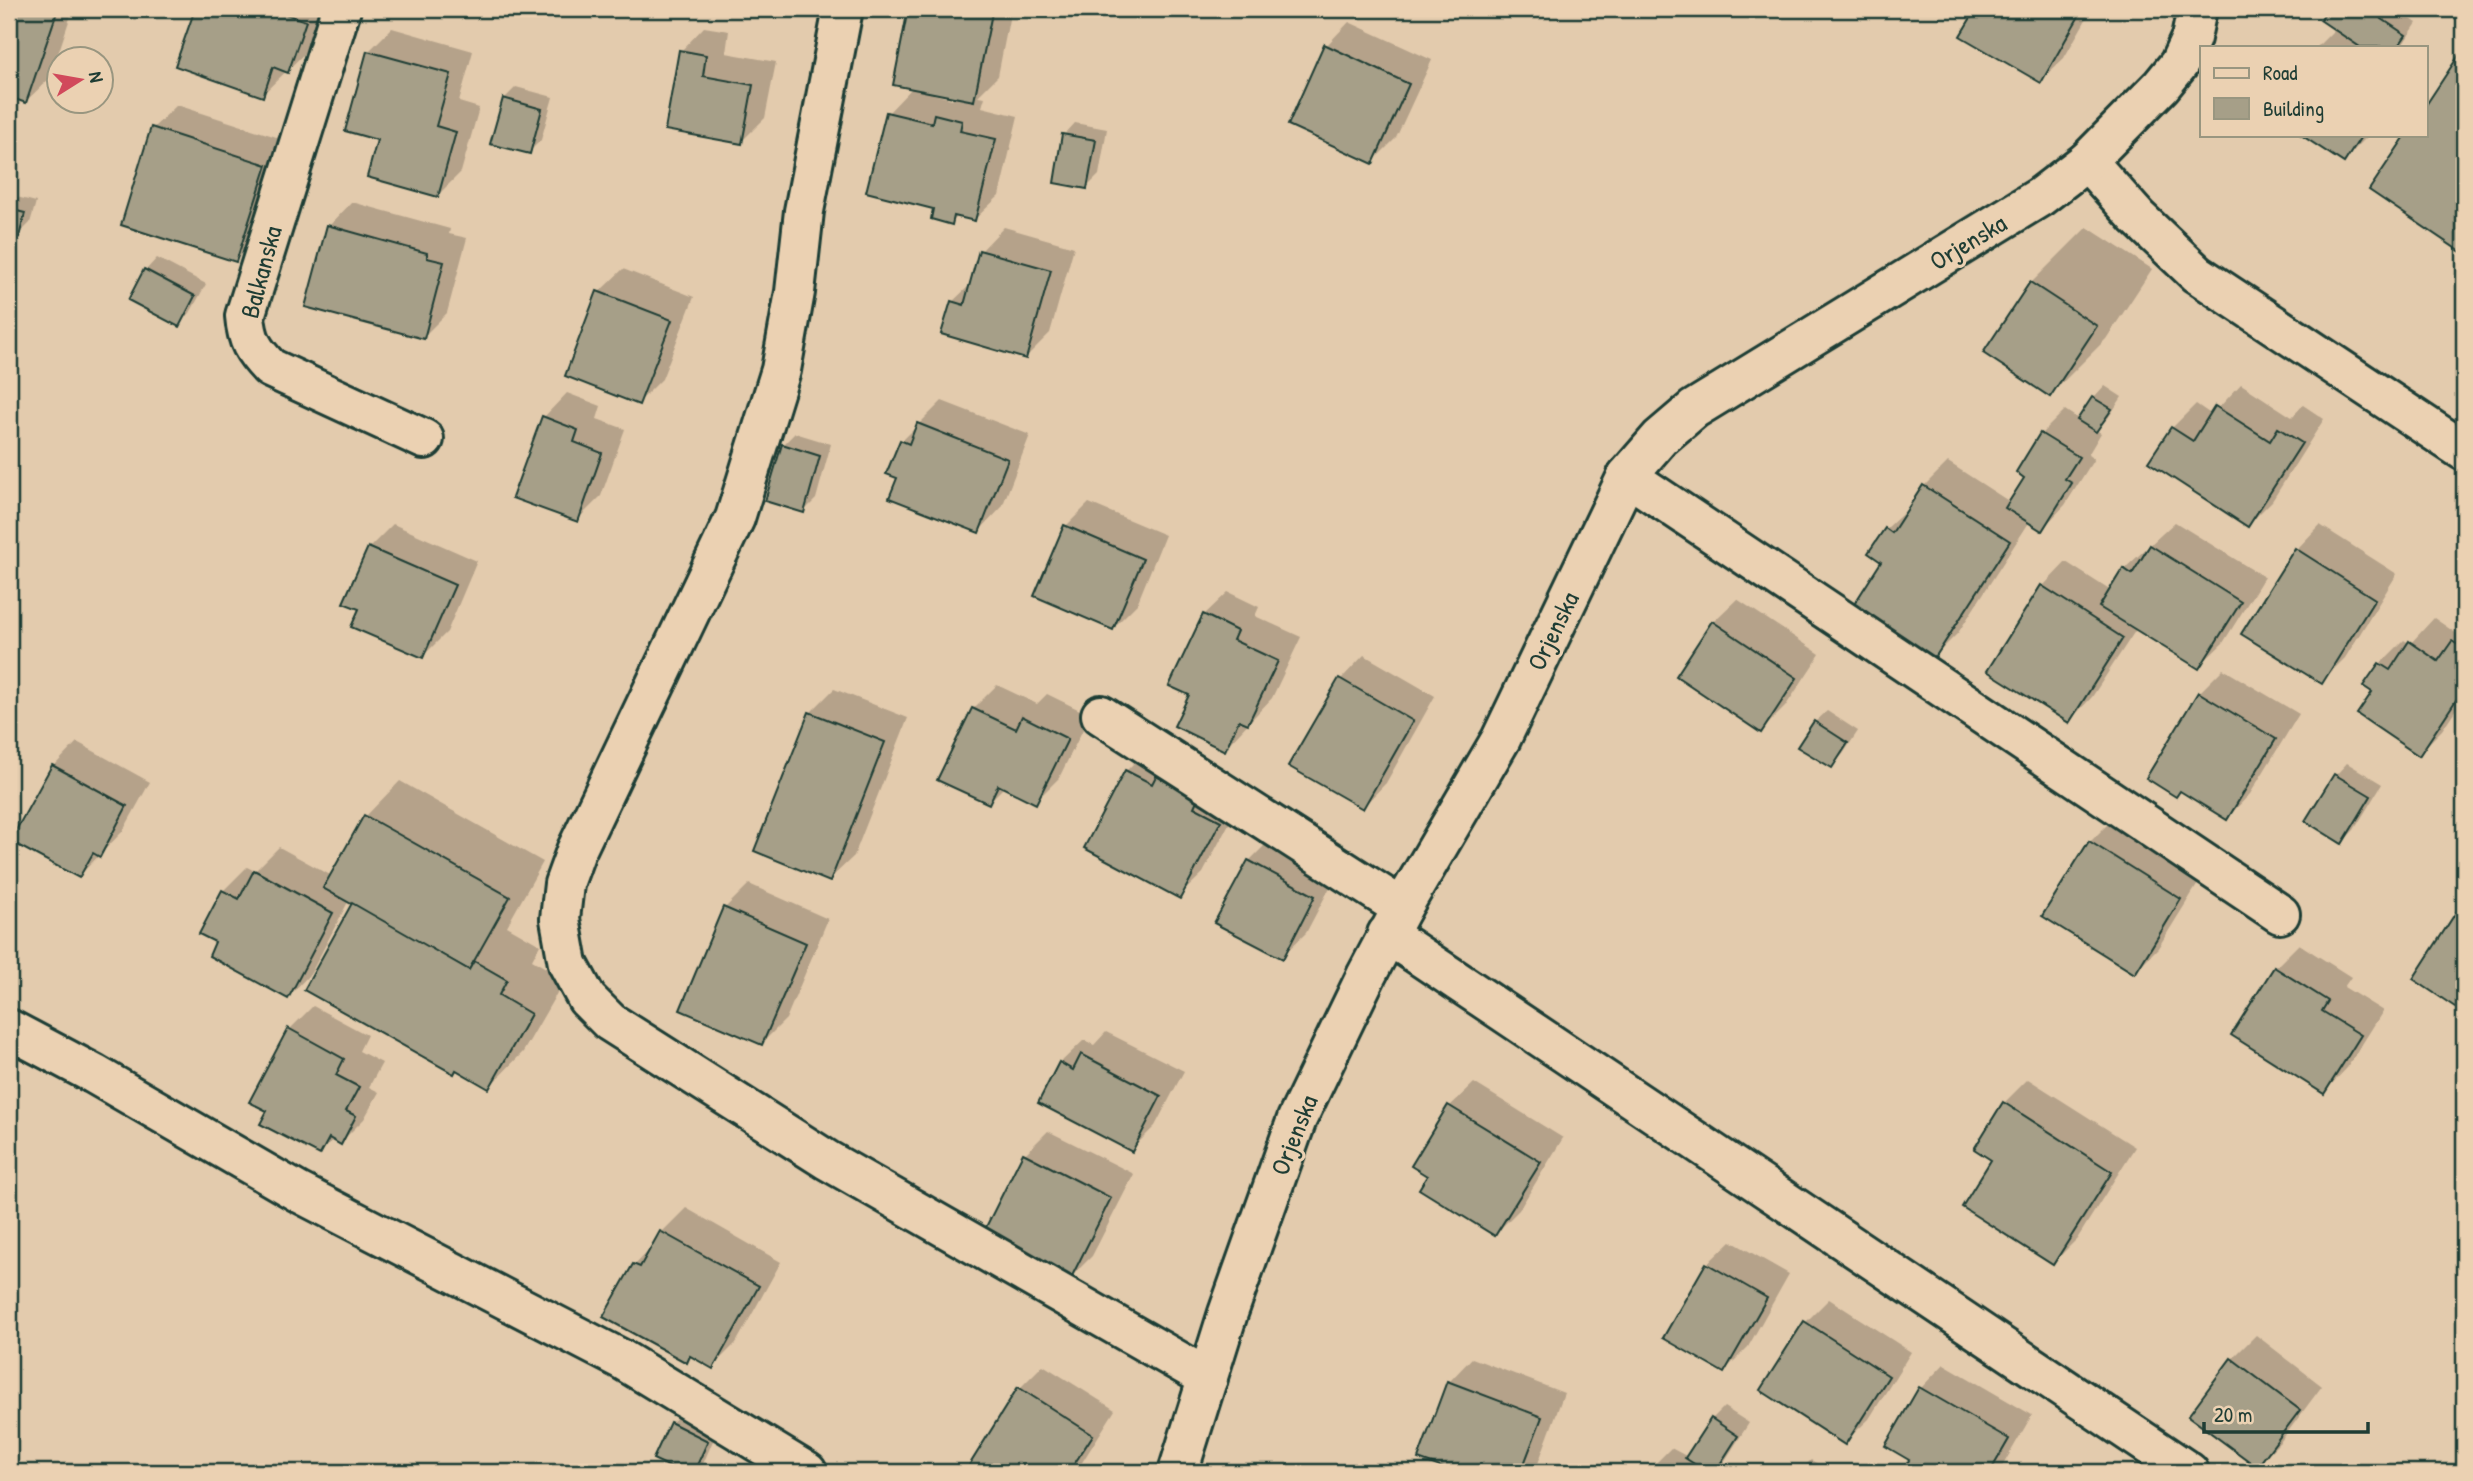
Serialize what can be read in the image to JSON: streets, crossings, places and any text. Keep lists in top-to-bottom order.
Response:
{
  "streets": {
    "street": ["Orjenska", "Balkanska"]
  },
  "legend": ["Road", "Building"],
  "scale_bar": "20 m",
  "north": "right"
}
